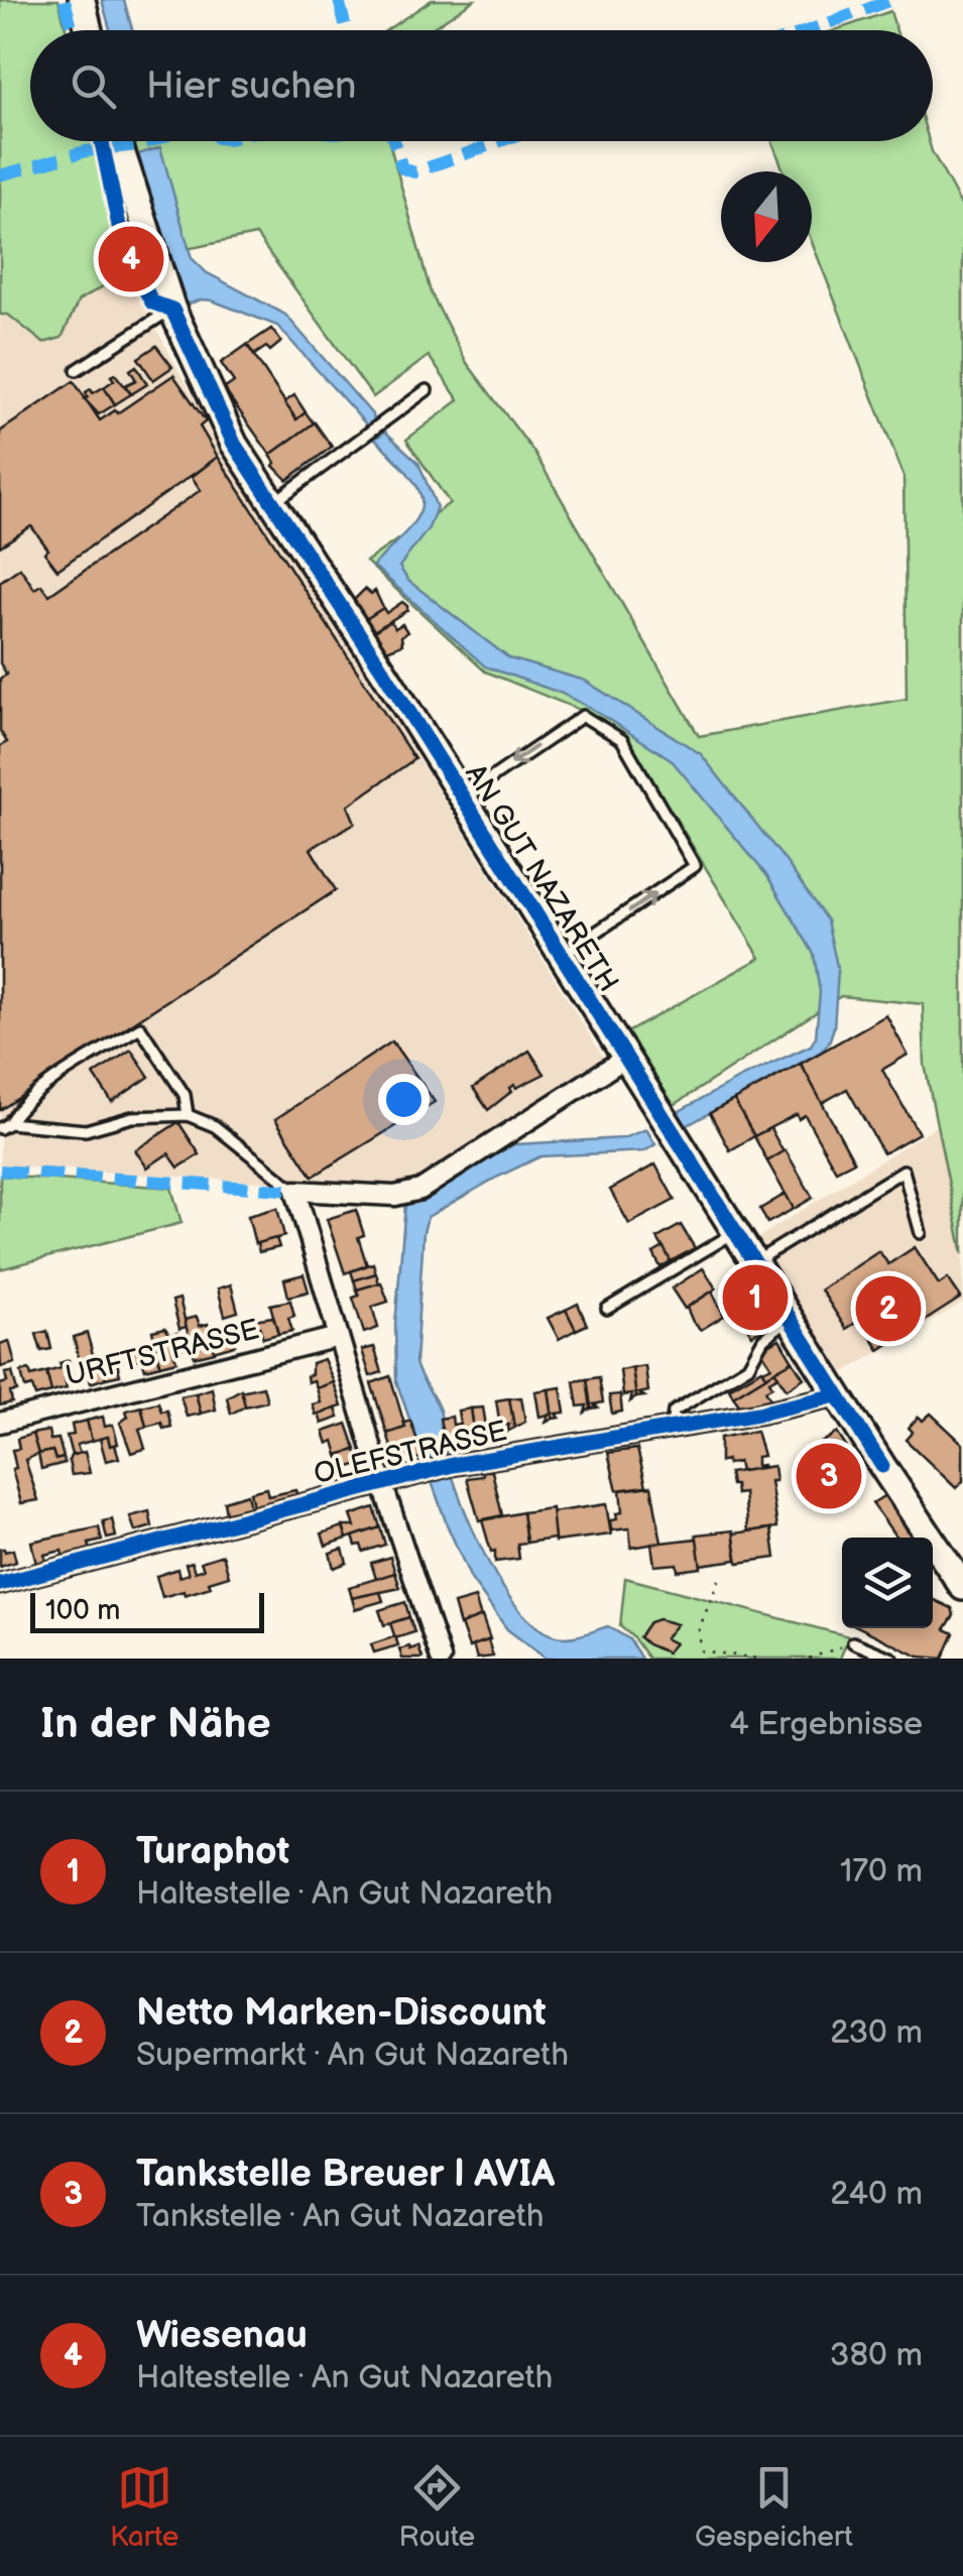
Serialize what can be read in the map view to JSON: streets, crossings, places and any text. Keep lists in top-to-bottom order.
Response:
{
  "streets": {
    "main road": ["AN GUT NAZARETH"],
    "street": ["URFTSTRASSE", "OLEFSTRASSE"]
  },
  "crossings": [
    ["AN GUT NAZARETH", "OLEFSTRASSE"],
    ["URFTSTRASSE", "OLEFSTRASSE"]
  ],
  "scale_bar": "100 m",
  "north": "bottom",
  "page": {
    "search": "Hier suchen",
    "pins": [
      "4",
      "1",
      "2",
      "3"
    ],
    "scale": "100 m",
    "heading": ["In der Nähe", "4 Ergebnisse"],
    "list": [
      {
        "mark": "1",
        "name": "Turaphot",
        "note": "Haltestelle · An Gut Nazareth",
        "value": "170 m"
      },
      {
        "mark": "2",
        "name": "Netto Marken-Discount",
        "note": "Supermarkt · An Gut Nazareth",
        "value": "230 m"
      },
      {
        "mark": "3",
        "name": "Tankstelle Breuer | AVIA",
        "note": "Tankstelle · An Gut Nazareth",
        "value": "240 m"
      },
      {
        "mark": "4",
        "name": "Wiesenau",
        "note": "Haltestelle · An Gut Nazareth",
        "value": "380 m"
      }
    ],
    "nav": ["Karte", "Route", "Gespeichert"]
  }
}
